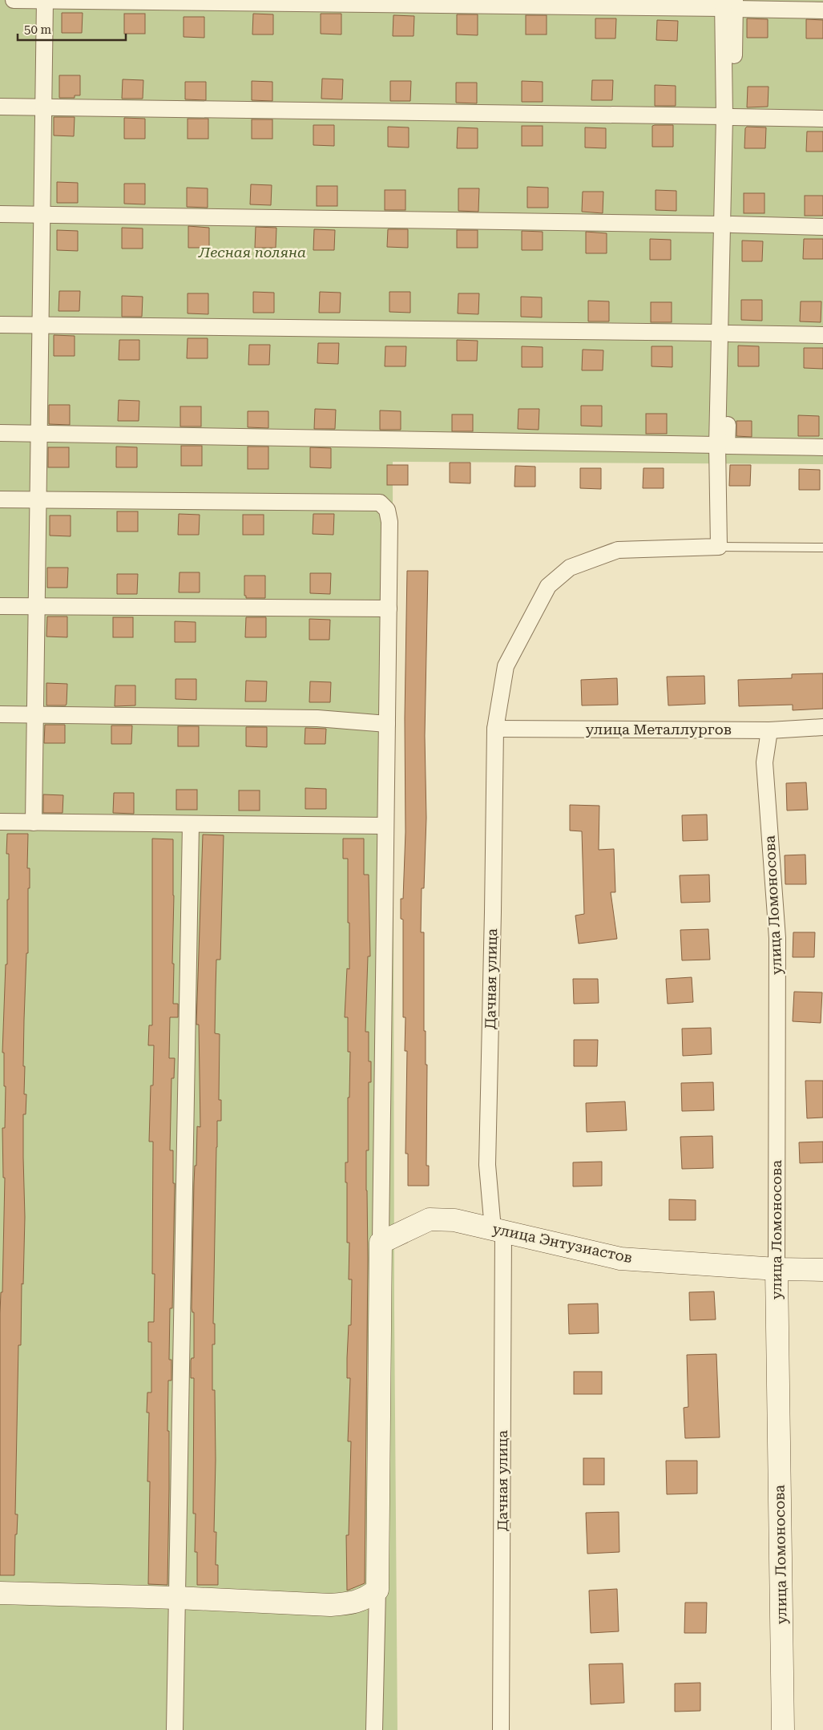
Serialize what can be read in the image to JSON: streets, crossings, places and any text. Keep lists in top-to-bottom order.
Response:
{
  "streets": {
    "street": [
      "улица Металлургов",
      "улица Ломоносова",
      "Дачная улица",
      "улица Энтузиастов"
    ]
  },
  "crossings": [
    ["улица Металлургов", "улица Ломоносова"],
    ["улица Металлургов", "Дачная улица"],
    ["улица Ломоносова", "улица Энтузиастов"],
    ["Дачная улица", "улица Энтузиастов"]
  ],
  "parks": ["Лесная поляна"],
  "scale_bar": "50 m"
}
